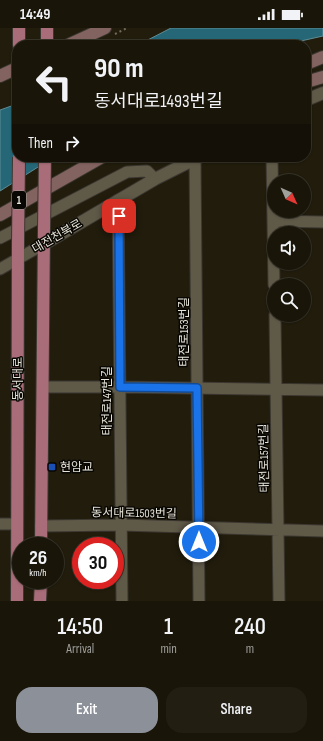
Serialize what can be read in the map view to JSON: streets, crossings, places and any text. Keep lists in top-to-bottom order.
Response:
{
  "streets": {
    "main road": ["1", "동서대로"],
    "street": [
      "대전천북로",
      "태전로153번길",
      "태전로147번길",
      "태전로157번길",
      "동서대로1503번길"
    ]
  },
  "crossings": [
    ["대전천북로", "동서대로"],
    ["대전천북로", "태전로147번길"],
    ["태전로153번길", "동서대로1503번길"],
    ["동서대로", "동서대로1503번길"],
    ["태전로147번길", "동서대로1503번길"],
    ["태전로157번길", "동서대로1503번길"]
  ],
  "places": {
    "transit": ["현암교"]
  },
  "north": "bottom right",
  "page": {
    "status": "14:49",
    "turn": ["90 m", "동서대로1493번길"],
    "then": "Then",
    "speed": "26 km/h",
    "limit": "30",
    "eta": [
      "14:50",
      "Arrival",
      "1",
      "min",
      "240",
      "m"
    ],
    "buttons": ["Exit", "Share"]
  }
}
